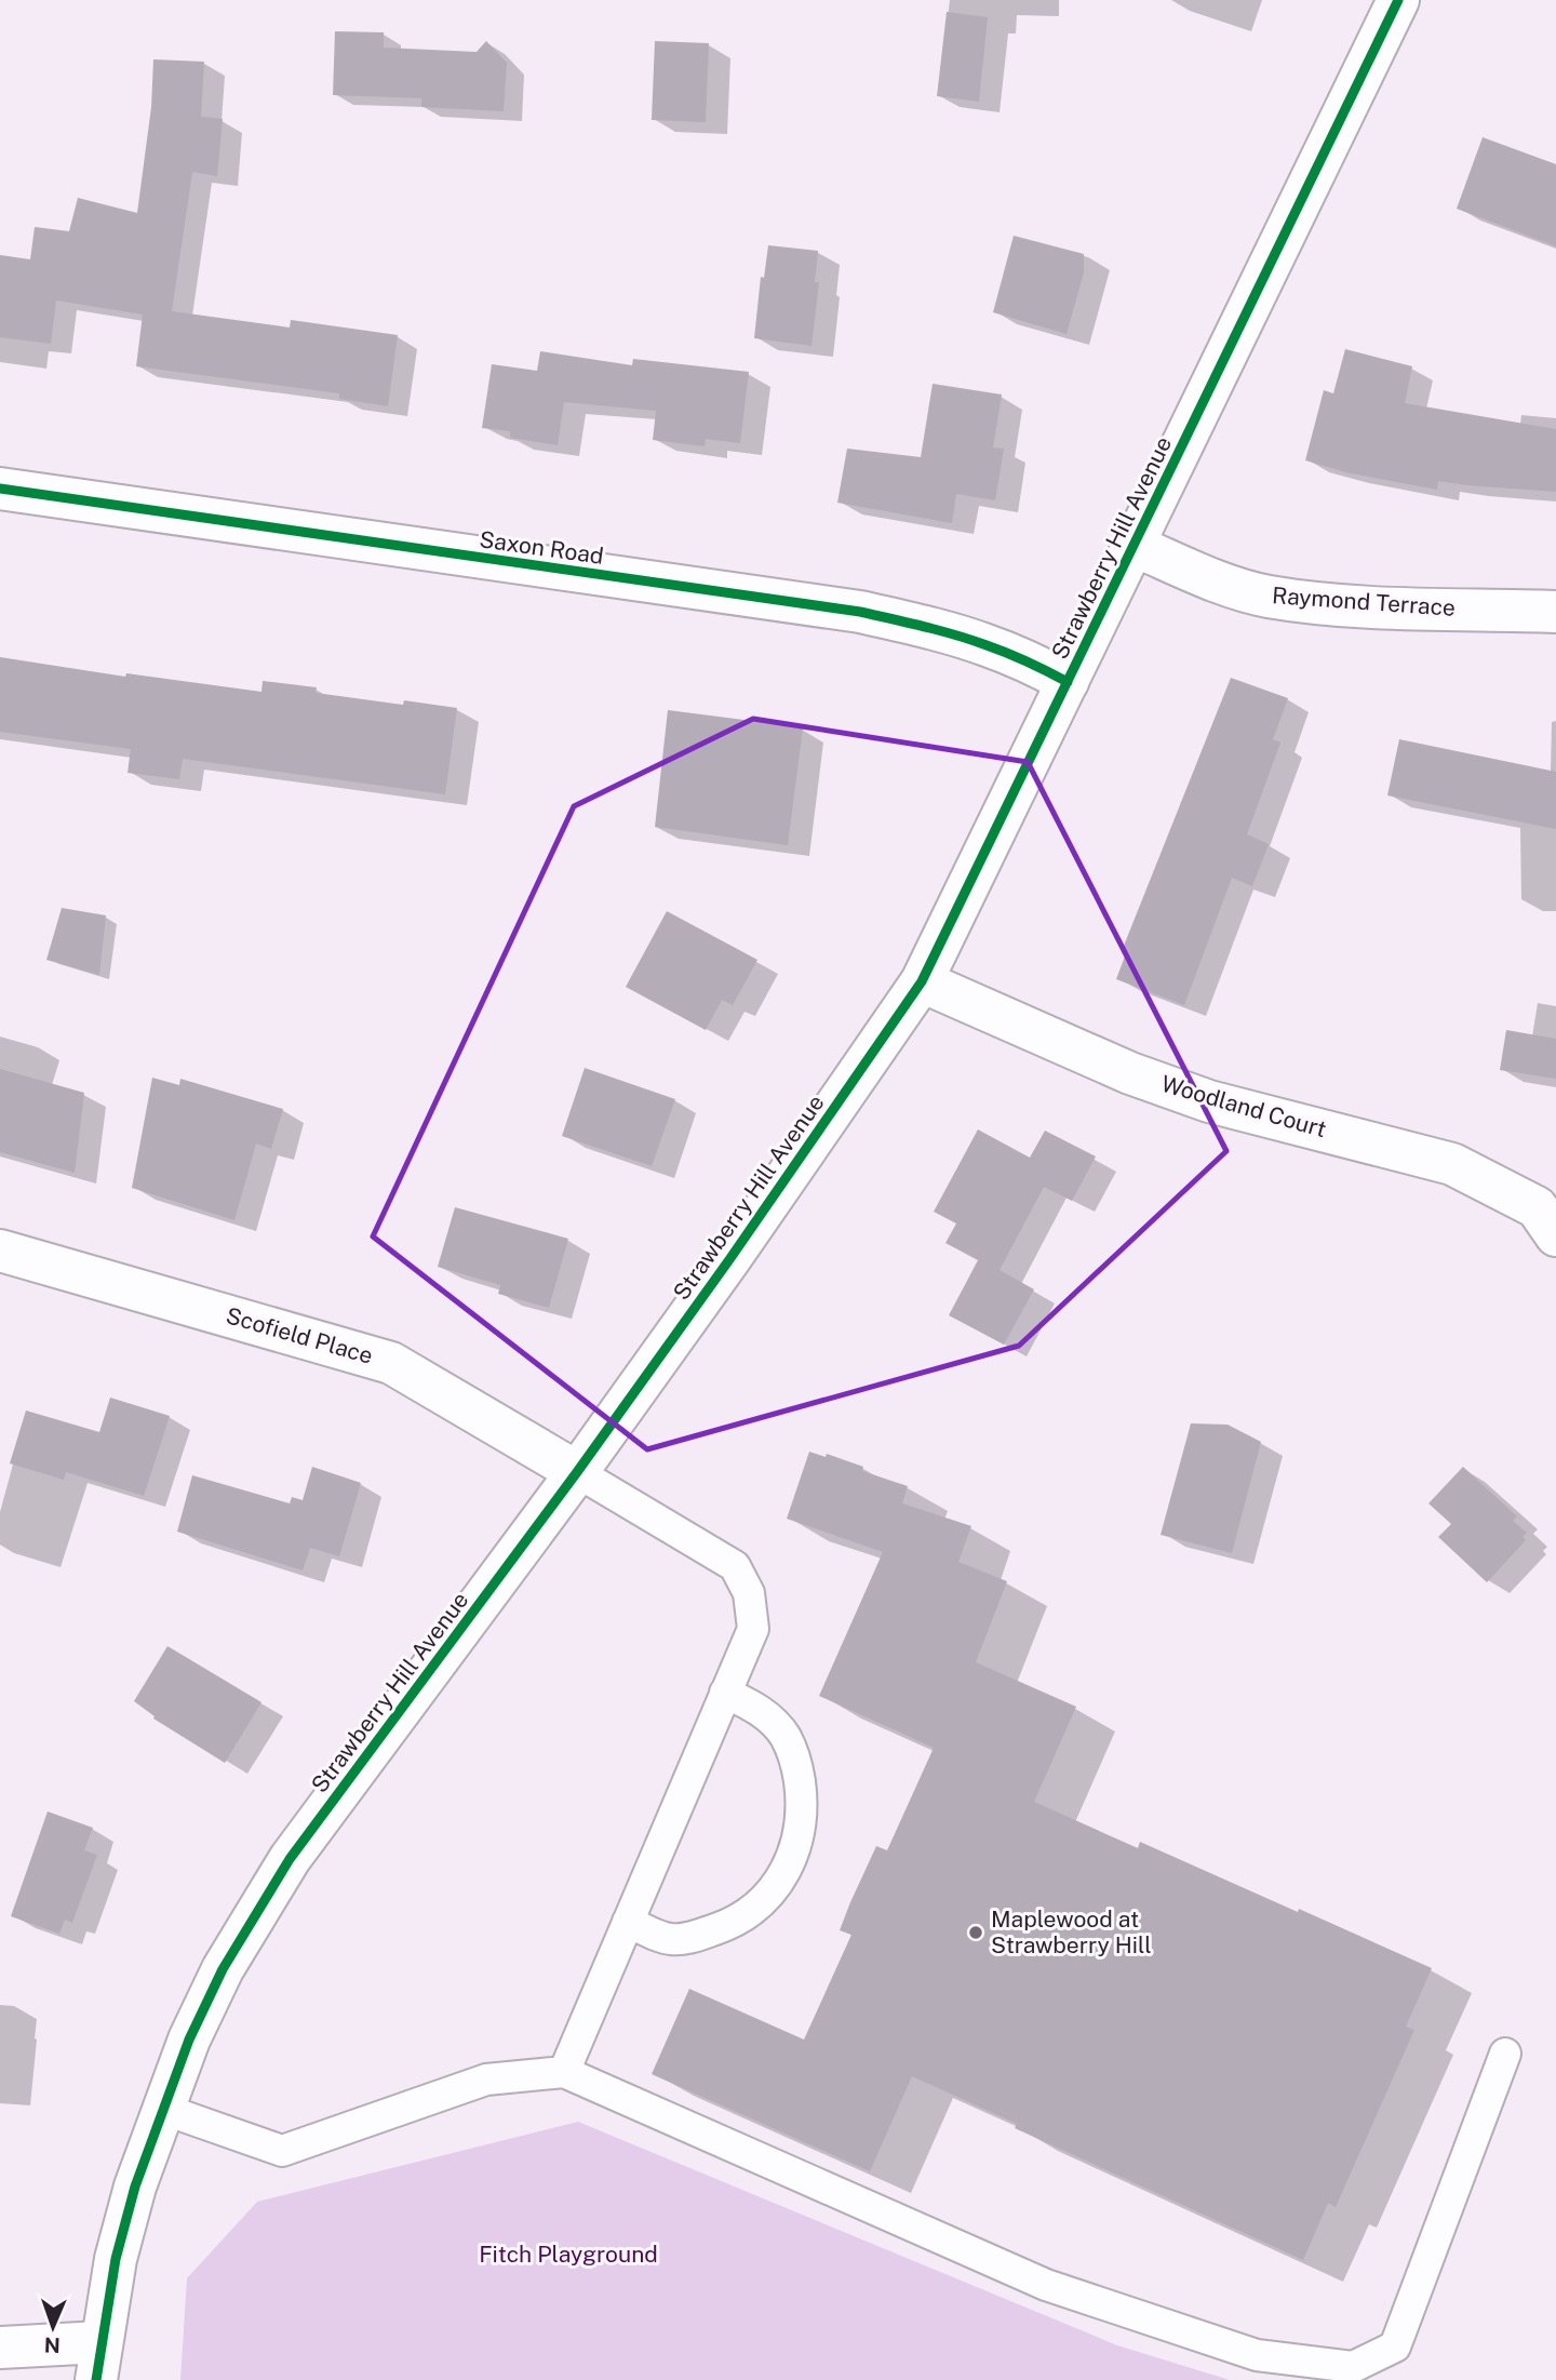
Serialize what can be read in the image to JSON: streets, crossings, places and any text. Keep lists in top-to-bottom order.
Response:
{
  "streets": {
    "street": [
      "Saxon Road",
      "Strawberry Hill Avenue",
      "Raymond Terrace",
      "Woodland Court",
      "Scofield Place"
    ]
  },
  "crossings": [
    ["Saxon Road", "Strawberry Hill Avenue"],
    ["Strawberry Hill Avenue", "Raymond Terrace"],
    ["Strawberry Hill Avenue", "Woodland Court"],
    ["Strawberry Hill Avenue", "Scofield Place"]
  ],
  "parks": ["Fitch Playground"],
  "places": ["Maplewood at Strawberry Hill"],
  "north": "bottom"
}
